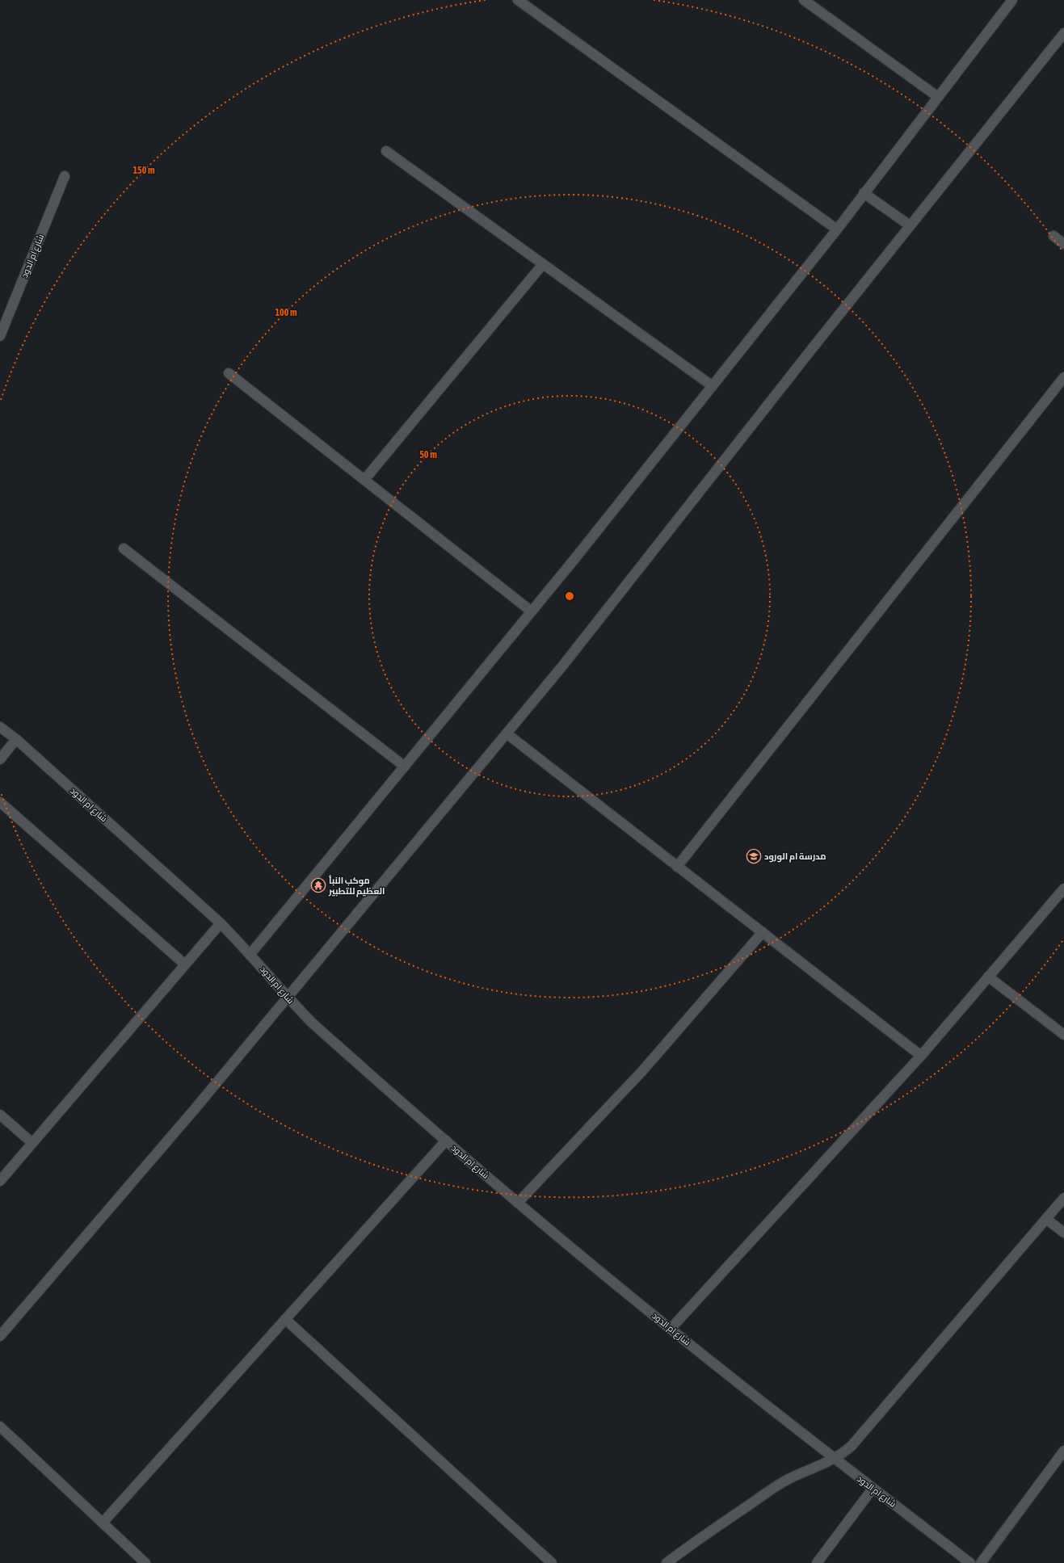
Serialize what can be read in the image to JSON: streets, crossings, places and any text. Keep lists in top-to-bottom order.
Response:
{
  "streets": {
    "street": ["شارع ام الدود"]
  },
  "places": {
    "school or university": ["مدرسة ام الورود"],
    "temple": ["موكب النبأ العظيم للتطبير"]
  },
  "rings": ["150 m", "100 m", "50 m"]
}
